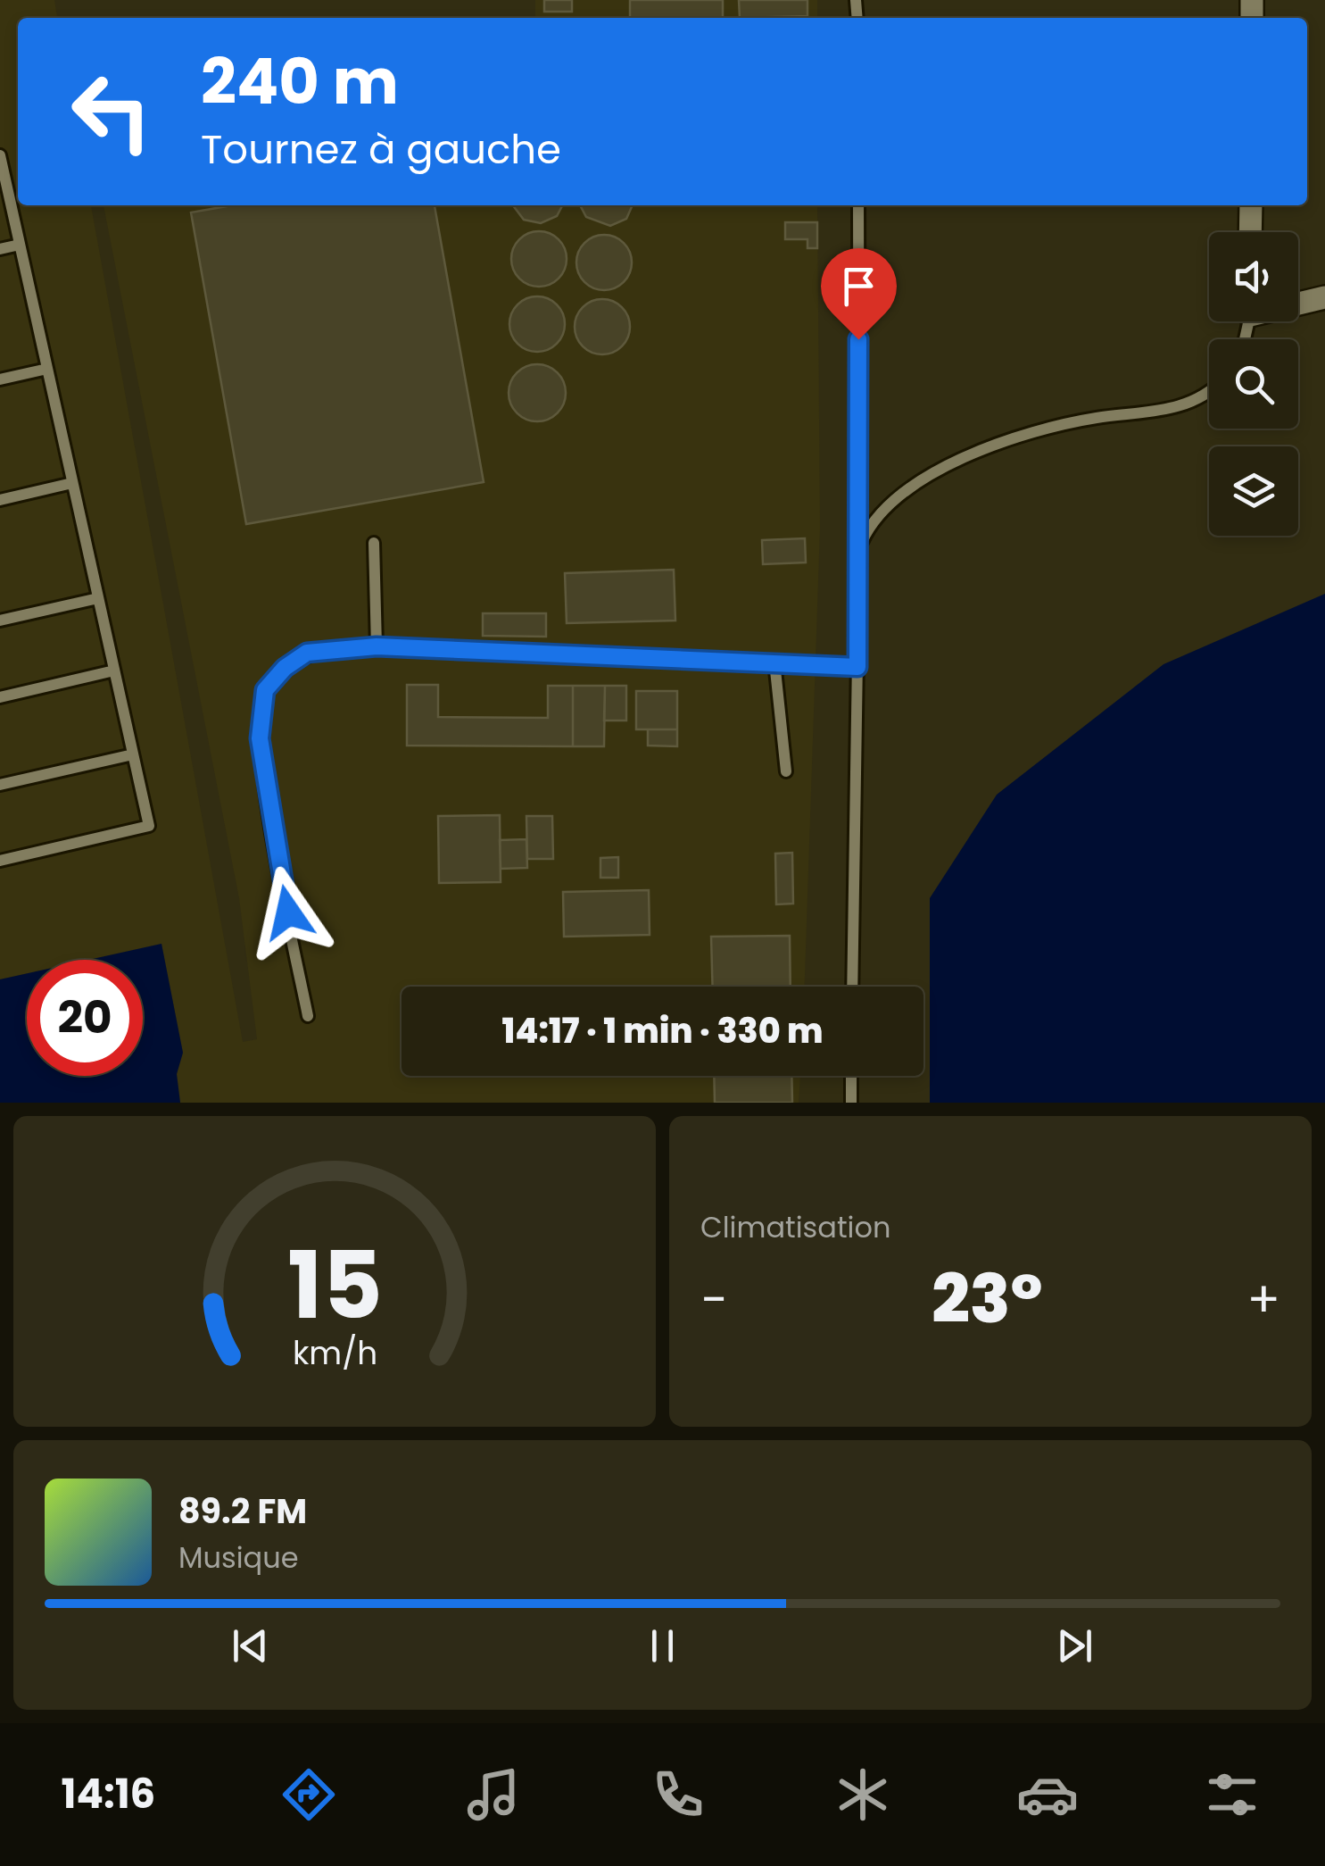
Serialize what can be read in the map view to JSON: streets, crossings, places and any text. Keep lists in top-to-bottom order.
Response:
{
  "page": {
    "turn": ["240 m", "Tournez à gauche"],
    "limit": "20",
    "trip": "14:17 · 1 min · 330 m",
    "tile": "Climatisation",
    "heat": ["−", "23°", "+"],
    "song": ["89.2 FM", "Musique"],
    "tabs": "14:16",
    "gauge": ["15", "km/h"]
  }
}
